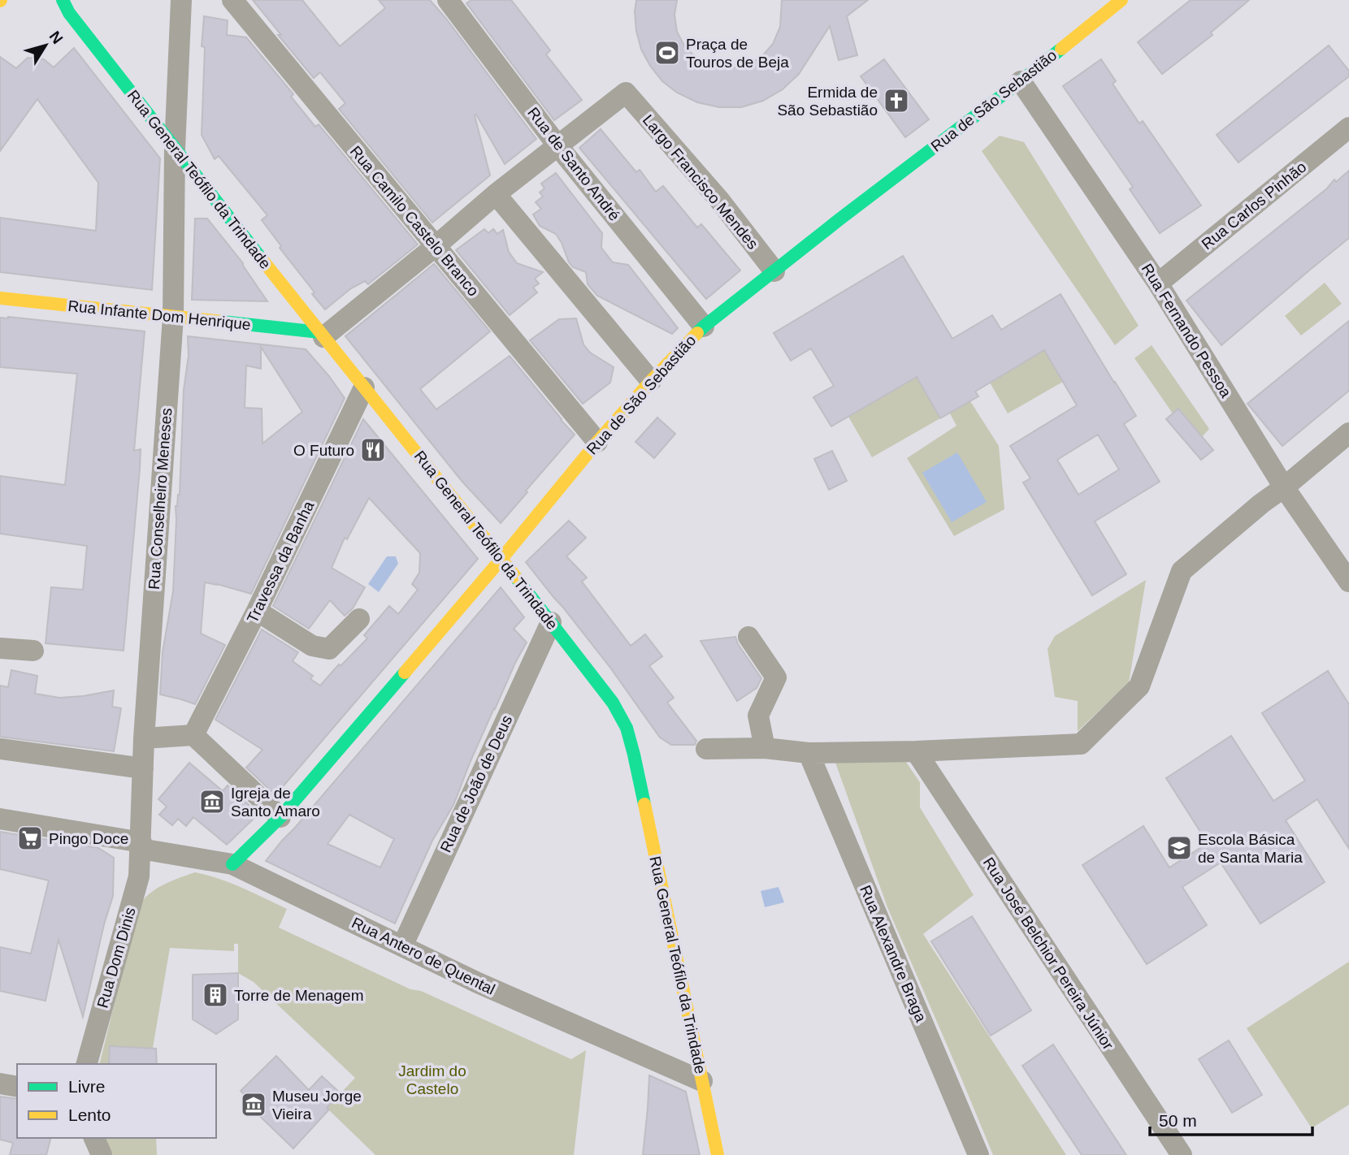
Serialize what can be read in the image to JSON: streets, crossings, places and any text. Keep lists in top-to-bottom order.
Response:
{
  "streets": {
    "main road": ["Rua de São Sebastião", "Rua General Teófilo da Trindade", "Rua Infante Dom Henrique"],
    "street": [
      "Rua de Santo André",
      "Largo Francisco Mendes",
      "Rua Carlos Pinhão",
      "Rua Camilo Castelo Branco",
      "Rua Fernando Pessoa",
      "Rua Conselheiro Meneses",
      "Travessa da Banha",
      "Rua de João de Deus",
      "Rua Alexandre Braga",
      "Rua José Belchior Pereira Júnior",
      "Rua Antero de Quental",
      "Rua Dom Dinis"
    ]
  },
  "crossings": [
    ["Rua de São Sebastião", "Rua de Santo André"],
    ["Rua de São Sebastião", "Rua General Teófilo da Trindade"],
    ["Rua de São Sebastião", "Largo Francisco Mendes"],
    ["Rua de São Sebastião", "Rua Camilo Castelo Branco"],
    ["Rua de São Sebastião", "Rua Fernando Pessoa"],
    ["Rua de São Sebastião", "Rua Antero de Quental"],
    ["Rua de Santo André", "Largo Francisco Mendes"],
    ["Rua General Teófilo da Trindade", "Rua Infante Dom Henrique"],
    ["Rua General Teófilo da Trindade", "Rua Conselheiro Meneses"],
    ["Rua General Teófilo da Trindade", "Travessa da Banha"],
    ["Rua General Teófilo da Trindade", "Rua de João de Deus"],
    ["Rua General Teófilo da Trindade", "Rua Antero de Quental"],
    ["Rua Carlos Pinhão", "Rua Fernando Pessoa"],
    ["Rua Infante Dom Henrique", "Rua Conselheiro Meneses"],
    ["Rua Conselheiro Meneses", "Rua Antero de Quental"],
    ["Rua Conselheiro Meneses", "Rua Dom Dinis"],
    ["Rua de João de Deus", "Rua Antero de Quental"],
    ["Rua Antero de Quental", "Rua Dom Dinis"]
  ],
  "parks": ["Jardim do Castelo"],
  "places": {
    "sports": ["Praça de Touros de Beja"],
    "church": ["Ermida de São Sebastião"],
    "restaurant": ["O Futuro"],
    "museum": ["Igreja de Santo Amaro", "Museu Jorge Vieira"],
    "supermarket": ["Pingo Doce"],
    "school or university": ["Escola Básica de Santa Maria"],
    "building": ["Torre de Menagem"]
  },
  "legend": ["Livre", "Lento"],
  "scale_bar": "50 m",
  "north": "top right"
}
